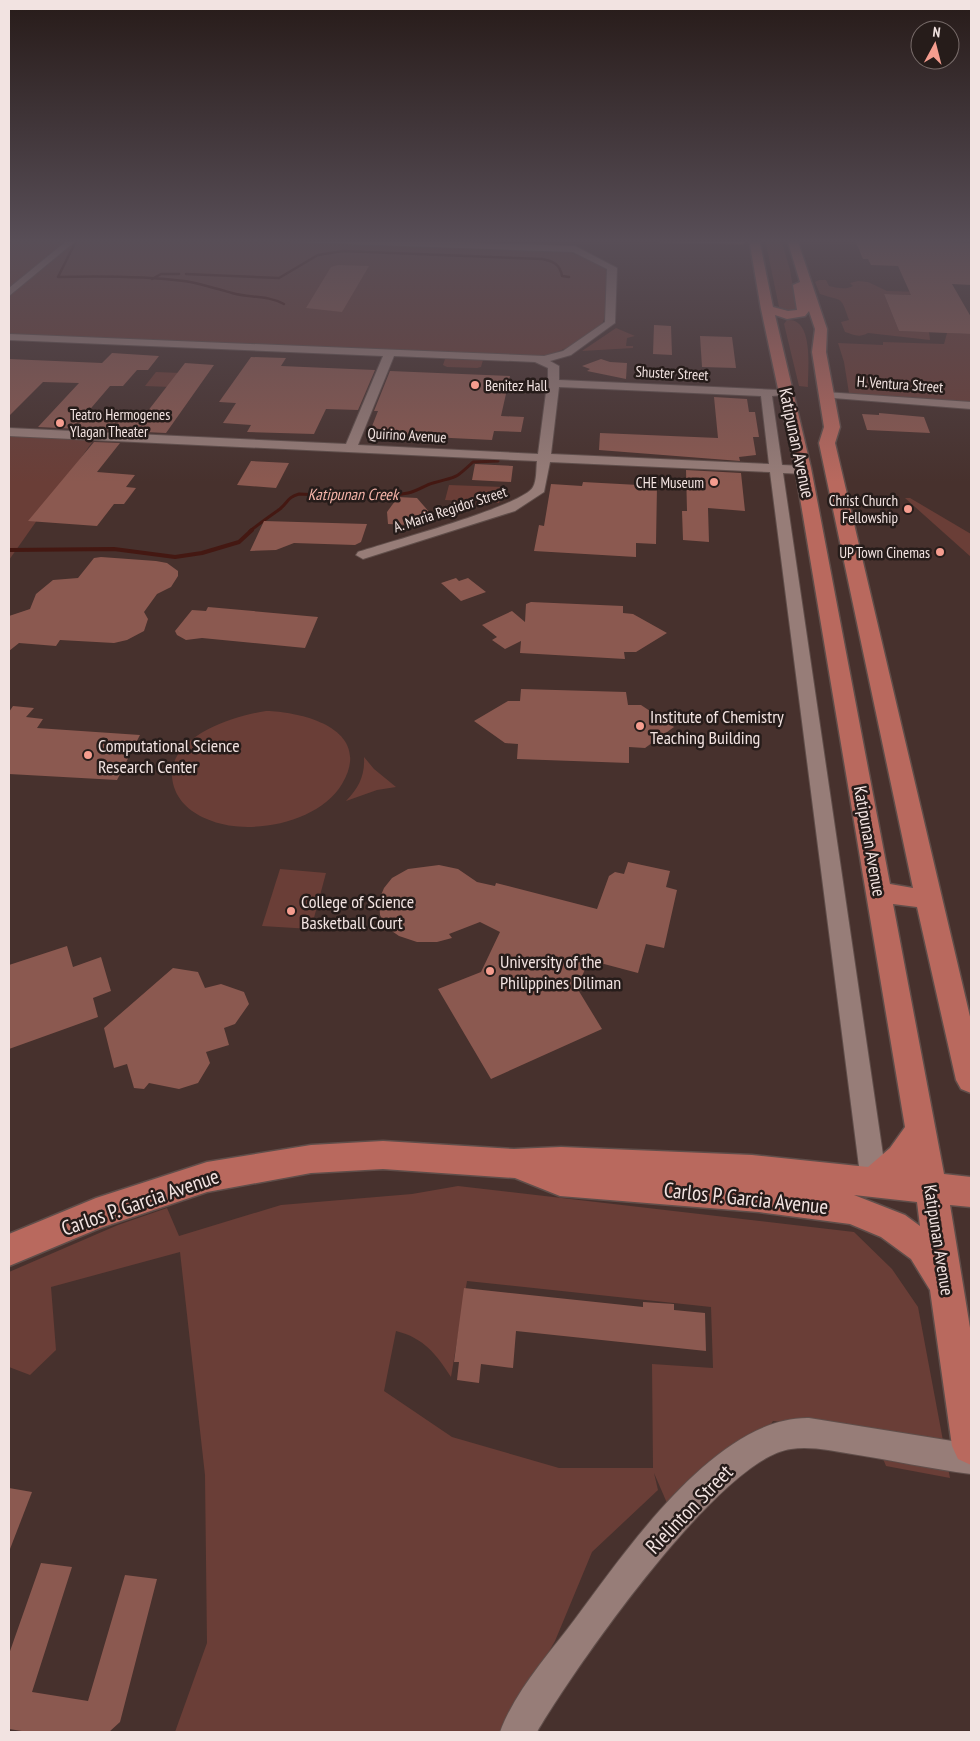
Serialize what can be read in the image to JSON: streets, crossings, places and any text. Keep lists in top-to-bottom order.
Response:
{
  "streets": {
    "main road": ["Katipunan Avenue", "Carlos P. Garcia Avenue"],
    "street": [
      "Shuster Street",
      "H. Ventura Street",
      "Quirino Avenue",
      "A. Maria Regidor Street",
      "Rielinton Street"
    ]
  },
  "crossings": [
    ["Shuster Street", "Katipunan Avenue"],
    ["Shuster Street", "A. Maria Regidor Street"],
    ["H. Ventura Street", "Katipunan Avenue"],
    ["Quirino Avenue", "Katipunan Avenue"],
    ["Quirino Avenue", "A. Maria Regidor Street"],
    ["Katipunan Avenue", "Carlos P. Garcia Avenue"]
  ],
  "water": ["Katipunan Creek"],
  "places": [
    "Benitez Hall",
    "Teatro Hermogenes Ylagan Theater",
    "CHE Museum",
    "Christ Church Fellowship",
    "UP Town Cinemas",
    "Institute of Chemistry Teaching Building",
    "Computational Science Research Center",
    "College of Science Basketball Court",
    "University of the Philippines Diliman"
  ],
  "north": "top"
}
